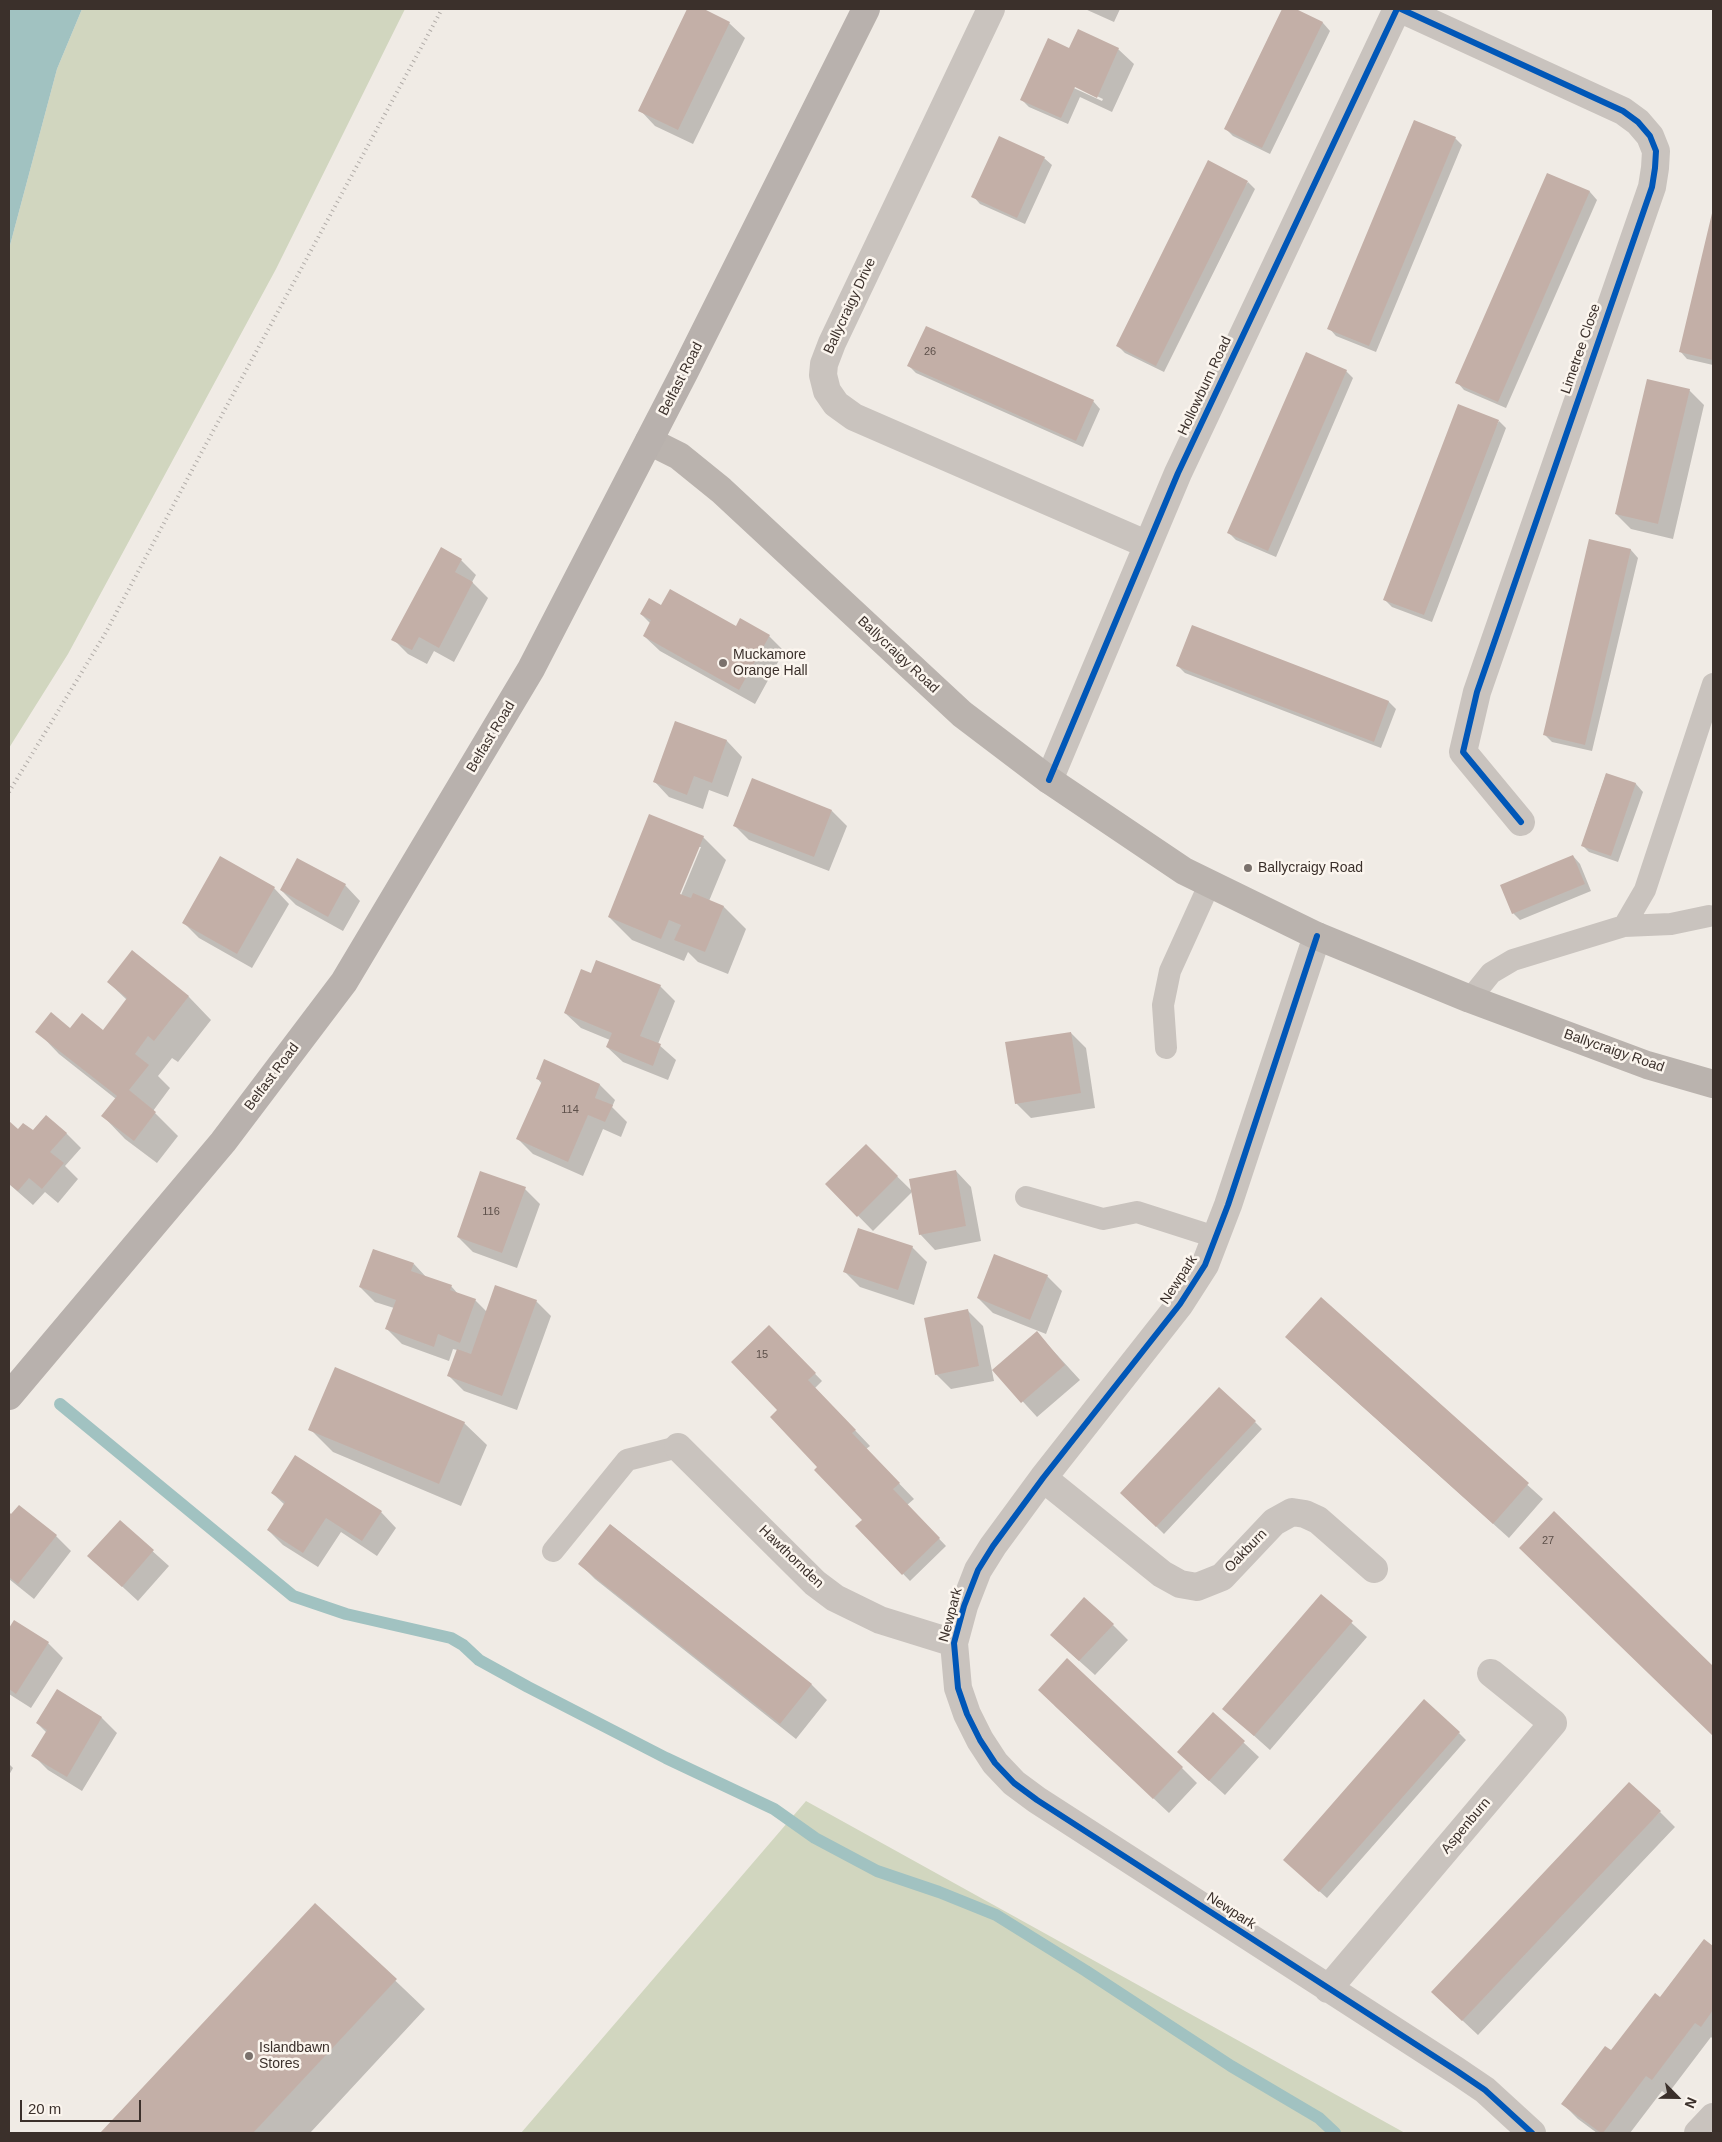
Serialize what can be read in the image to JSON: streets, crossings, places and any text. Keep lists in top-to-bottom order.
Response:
{
  "streets": {
    "main road": ["Belfast Road", "Ballycraigy Road"],
    "street": [
      "Ballycraigy Drive",
      "Limetree Close",
      "Hollowburn Road",
      "Newpark",
      "Oakburn",
      "Hawthornden",
      "Aspenburn"
    ]
  },
  "crossings": [
    ["Ballycraigy Drive", "Hollowburn Road"],
    ["Belfast Road", "Ballycraigy Road"],
    ["Hollowburn Road", "Ballycraigy Road"],
    ["Ballycraigy Road", "Newpark"],
    ["Newpark", "Oakburn"],
    ["Newpark", "Hawthornden"],
    ["Newpark", "Aspenburn"]
  ],
  "places": ["Muckamore Orange Hall", "Ballycraigy Road", "Islandbawn Stores"],
  "house_numbers": [
    "26",
    "114",
    "116",
    "15",
    "27"
  ],
  "scale_bar": "20 m",
  "north": "bottom right"
}
